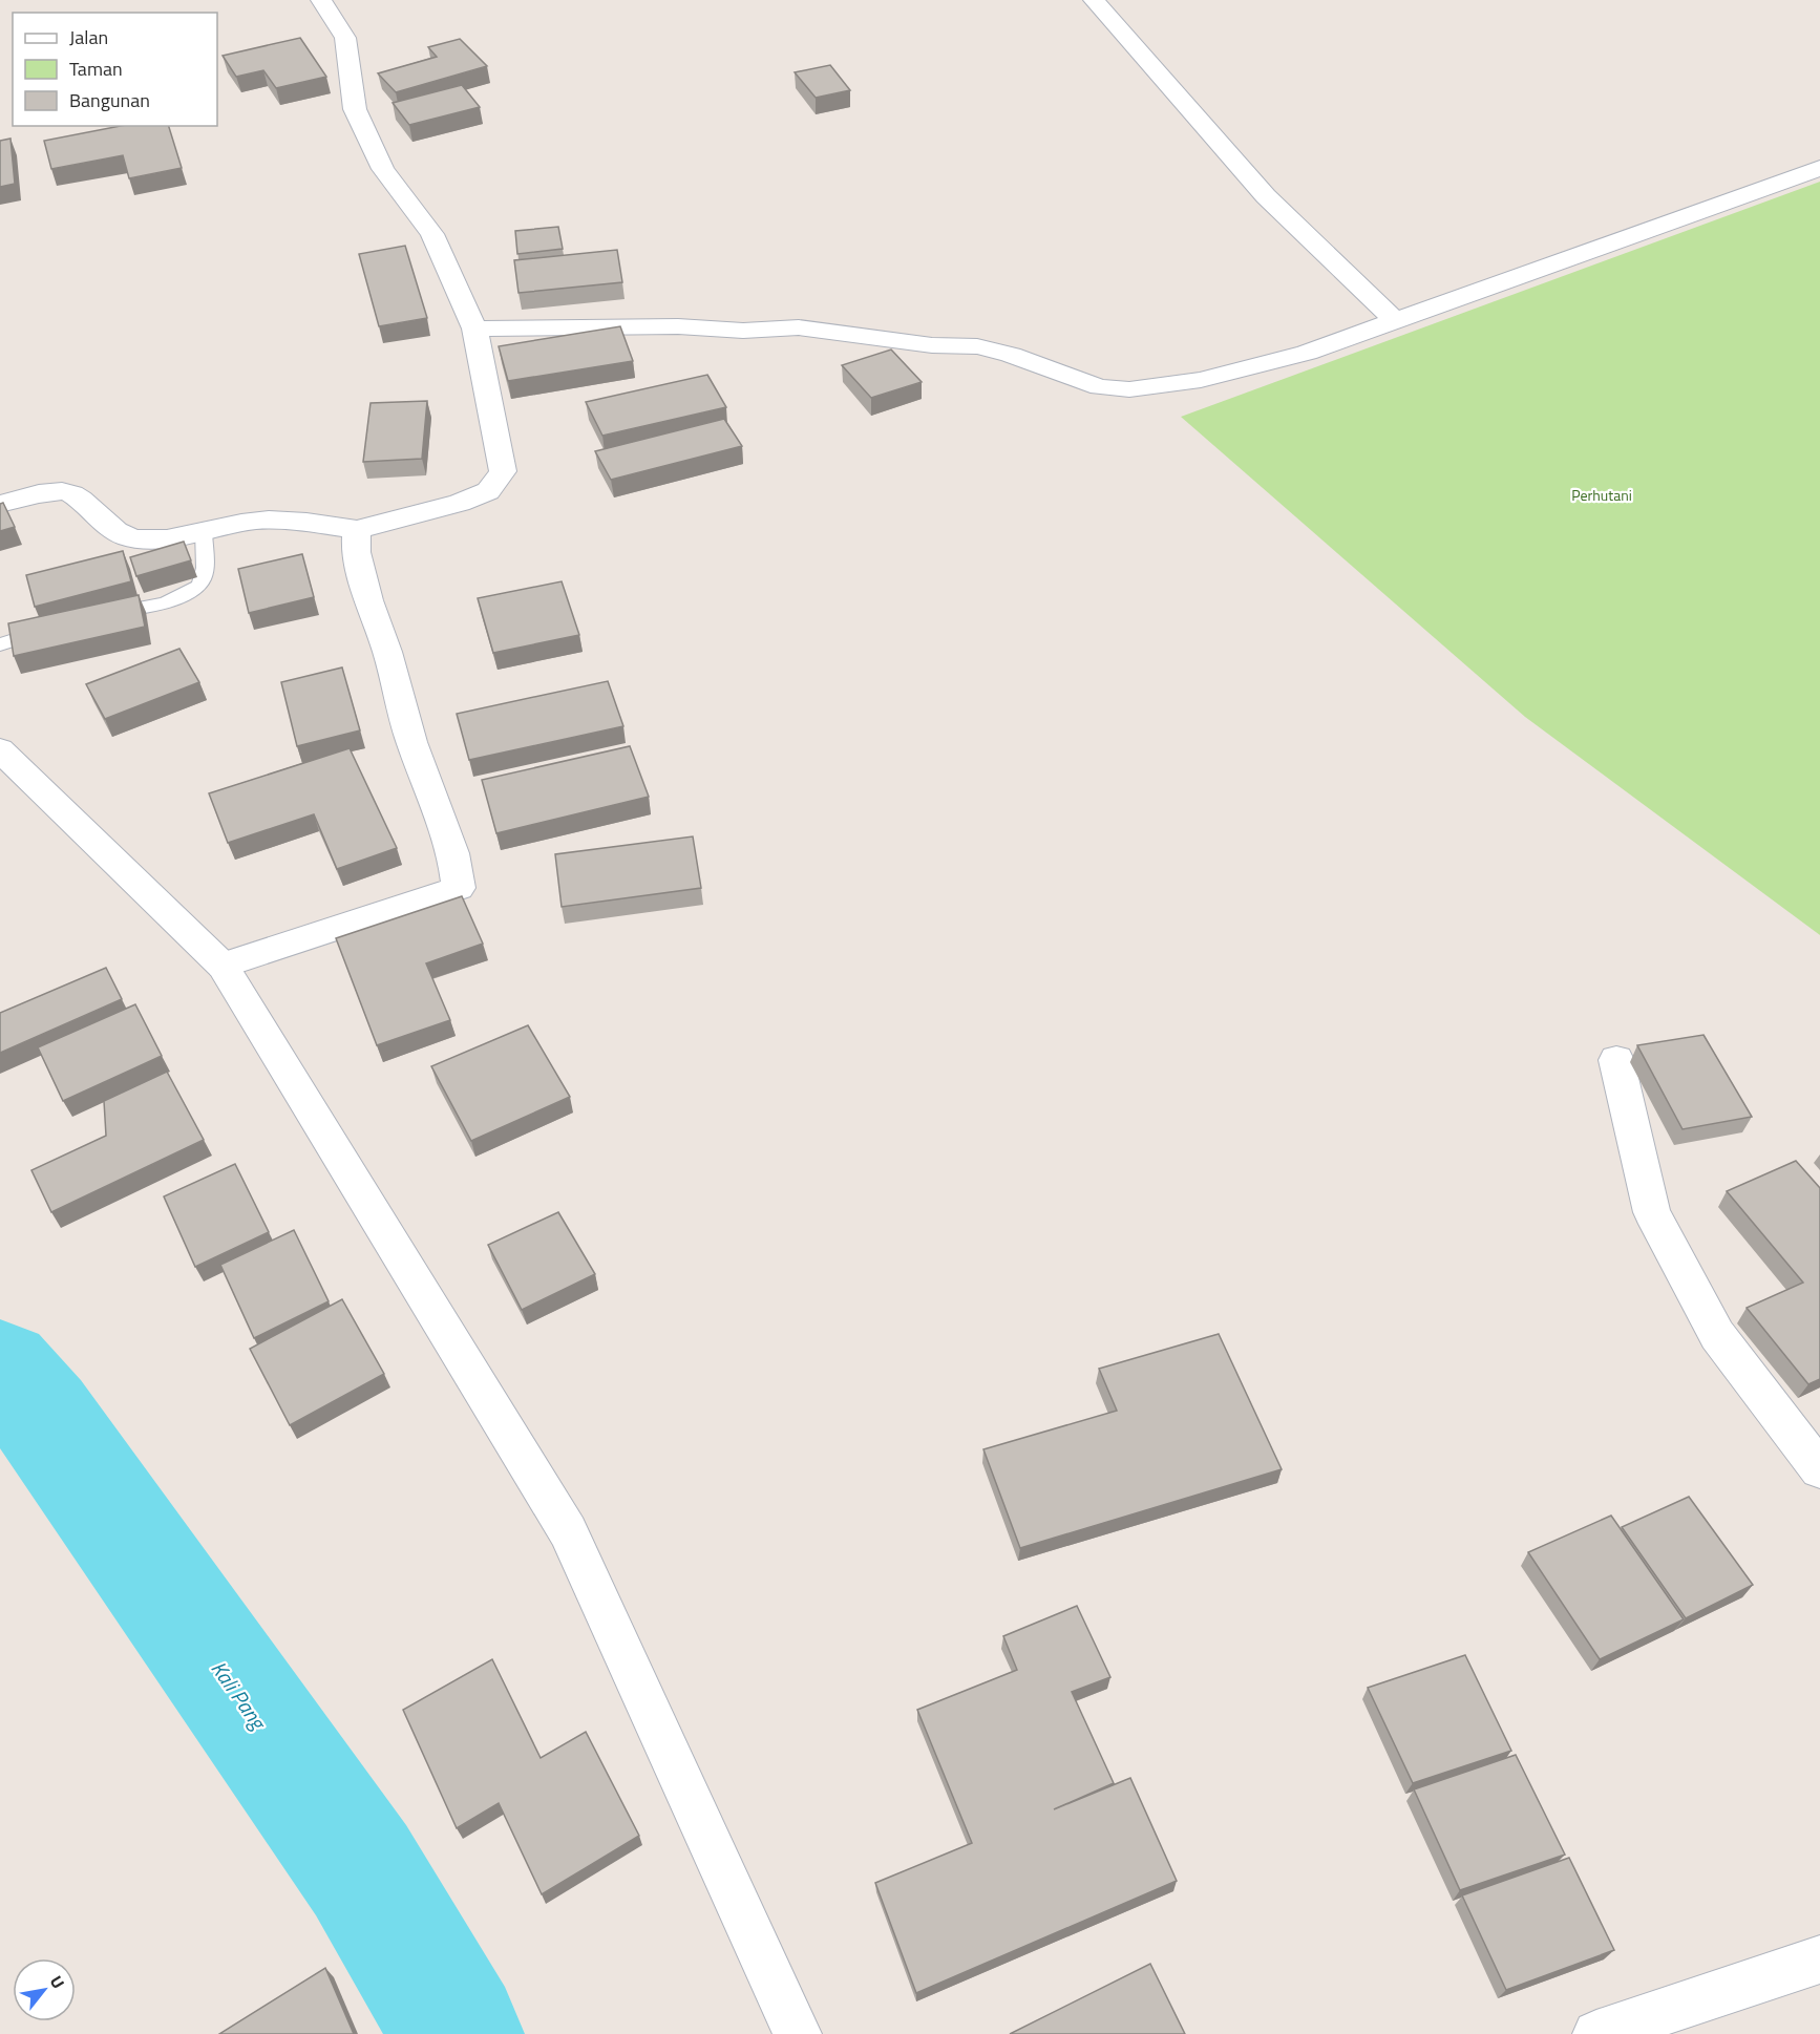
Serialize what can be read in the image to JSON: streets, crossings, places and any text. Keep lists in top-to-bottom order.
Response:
{
  "water": ["Kali Pang"],
  "parks": ["Perhutani"],
  "legend": ["Jalan", "Taman", "Bangunan"],
  "north": "top right"
}
